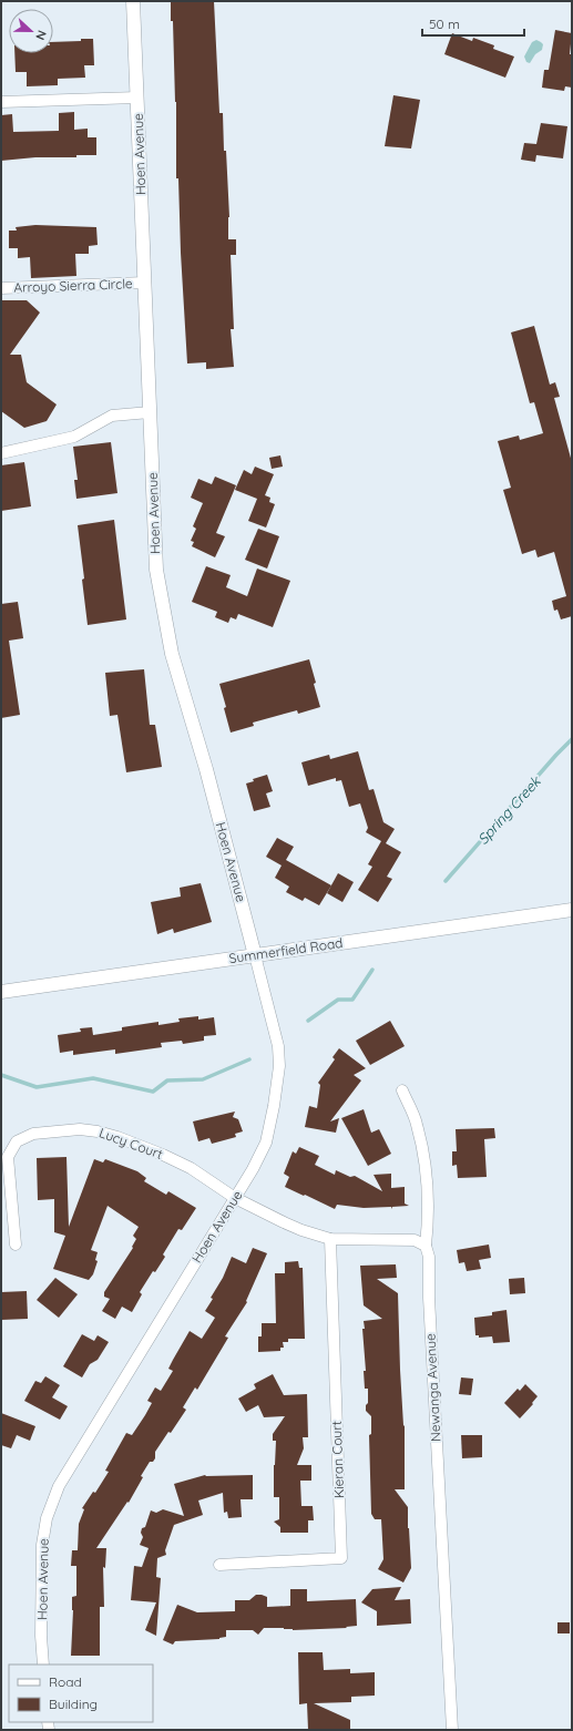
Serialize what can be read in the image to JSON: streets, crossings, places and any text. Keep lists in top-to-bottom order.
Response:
{
  "streets": {
    "street": [
      "Hoen Avenue",
      "Arroyo Sierra Circle",
      "Summerfield Road",
      "Lucy Court",
      "Newanga Avenue",
      "Kieran Court"
    ]
  },
  "crossings": [
    ["Hoen Avenue", "Arroyo Sierra Circle"],
    ["Hoen Avenue", "Summerfield Road"],
    ["Hoen Avenue", "Lucy Court"]
  ],
  "water": ["Spring Creek"],
  "legend": ["Road", "Building"],
  "scale_bar": "50 m",
  "north": "right"
}
